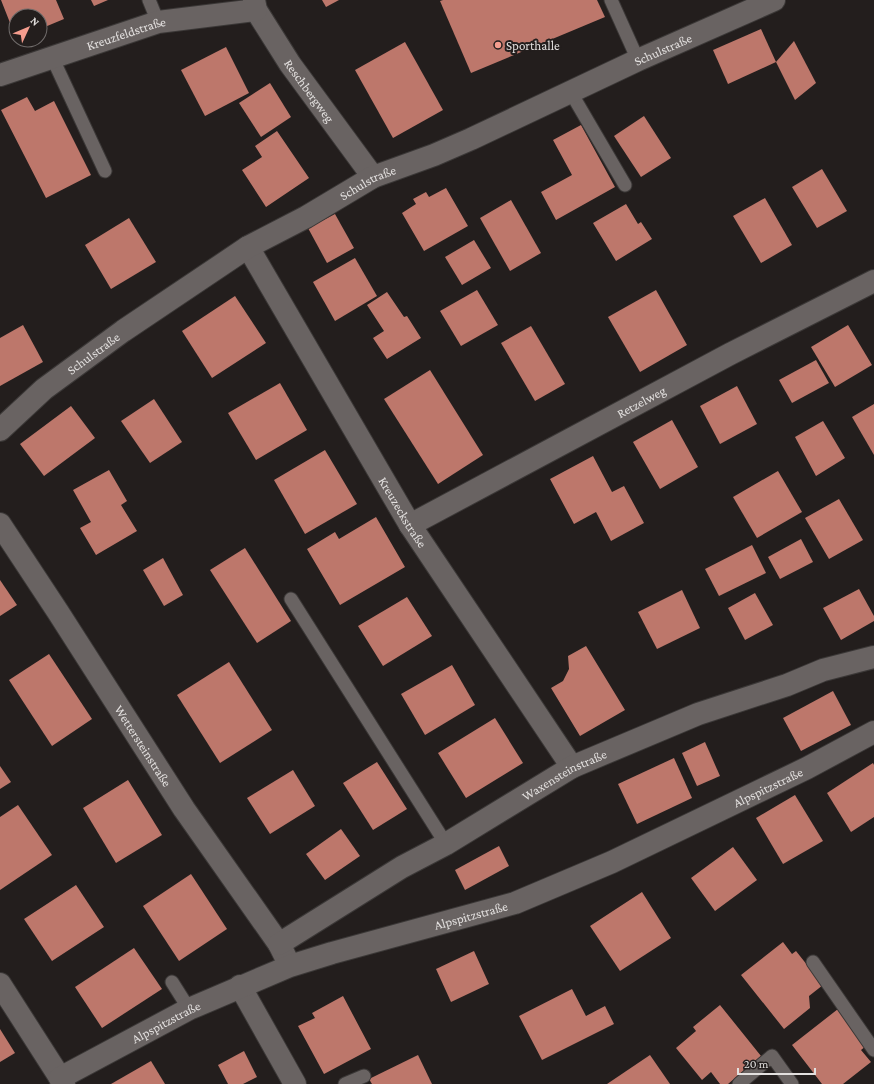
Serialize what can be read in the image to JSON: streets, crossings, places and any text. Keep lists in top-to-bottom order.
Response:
{
  "streets": {
    "street": [
      "Kreuzfeldstraße",
      "Schulstraße",
      "Reschbergweg",
      "Retzelweg",
      "Kreuzeckstraße",
      "Wettersteinstraße",
      "Waxensteinstraße",
      "Alpspitzstraße"
    ]
  },
  "crossings": [
    ["Kreuzfeldstraße", "Reschbergweg"],
    ["Schulstraße", "Reschbergweg"],
    ["Schulstraße", "Kreuzeckstraße"],
    ["Retzelweg", "Kreuzeckstraße"],
    ["Kreuzeckstraße", "Waxensteinstraße"],
    ["Wettersteinstraße", "Waxensteinstraße"],
    ["Wettersteinstraße", "Alpspitzstraße"]
  ],
  "places": ["Sporthalle"],
  "scale_bar": "20 m",
  "north": "top right"
}
